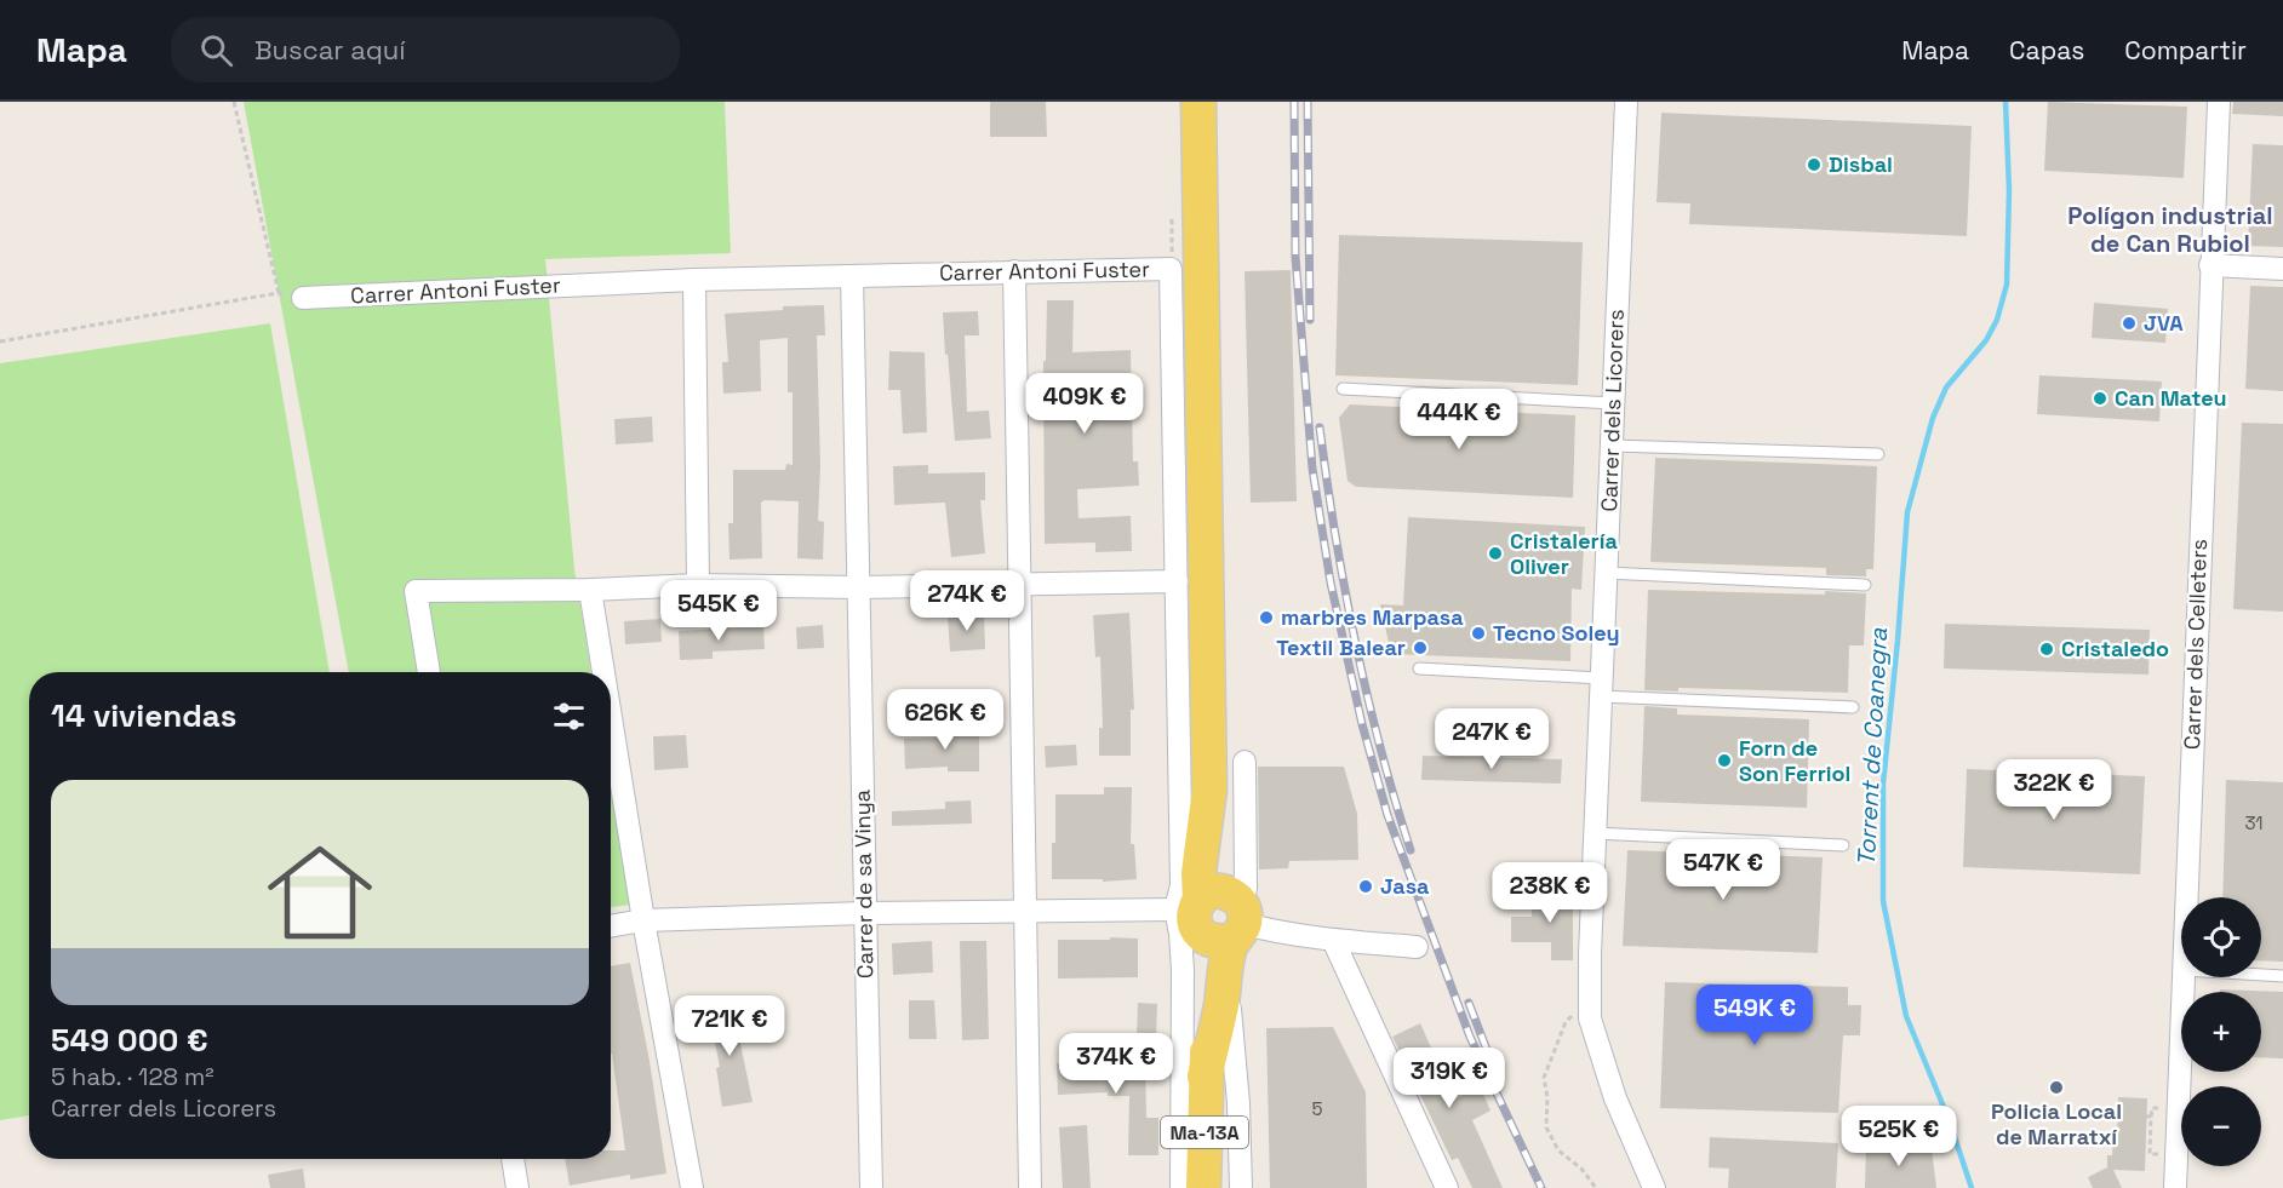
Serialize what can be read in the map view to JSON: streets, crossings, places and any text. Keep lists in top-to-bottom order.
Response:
{
  "streets": {
    "main road": ["Ma-13A"],
    "street": [
      "Carrer Antoni Fuster",
      "Carrer dels Licorers",
      "Carrer dels Celleters",
      "Carrer de sa Vinya"
    ]
  },
  "crossings": [
    ["Carrer Antoni Fuster", "Carrer de sa Vinya"],
    ["Carrer Antoni Fuster", "Ma-13A"]
  ],
  "districts": ["Polígon industrial de Can Rubiol"],
  "water": ["Torrent de Coanegra"],
  "places": [
    "Disbal",
    "JVA",
    "Can Mateu",
    "Cristalería Oliver",
    "marbres Marpasa",
    "Tecno Soley",
    "Textil Balear",
    "Cristaledo",
    "Forn de Son Ferriol",
    "Jasa",
    "Policia Local de Marratxí"
  ],
  "house_numbers": ["31", "5"],
  "page": {
    "header": "Mapa",
    "search": "Buscar aquí",
    "nav": ["Mapa", "Capas", "Compartir"],
    "price": [
      "409K €",
      "444K €",
      "274K €",
      "545K €",
      "626K €",
      "247K €",
      "322K €",
      "547K €",
      "238K €",
      "549K €",
      "721K €",
      "374K €",
      "319K €",
      "525K €"
    ],
    "heading": "14 viviendas",
    "list": [
      {
        "name": "549 000 €",
        "note": "5 hab. · 128 m² · Carrer dels Licorers"
      }
    ],
    "map_buttons": ["+", "−"]
  }
}
